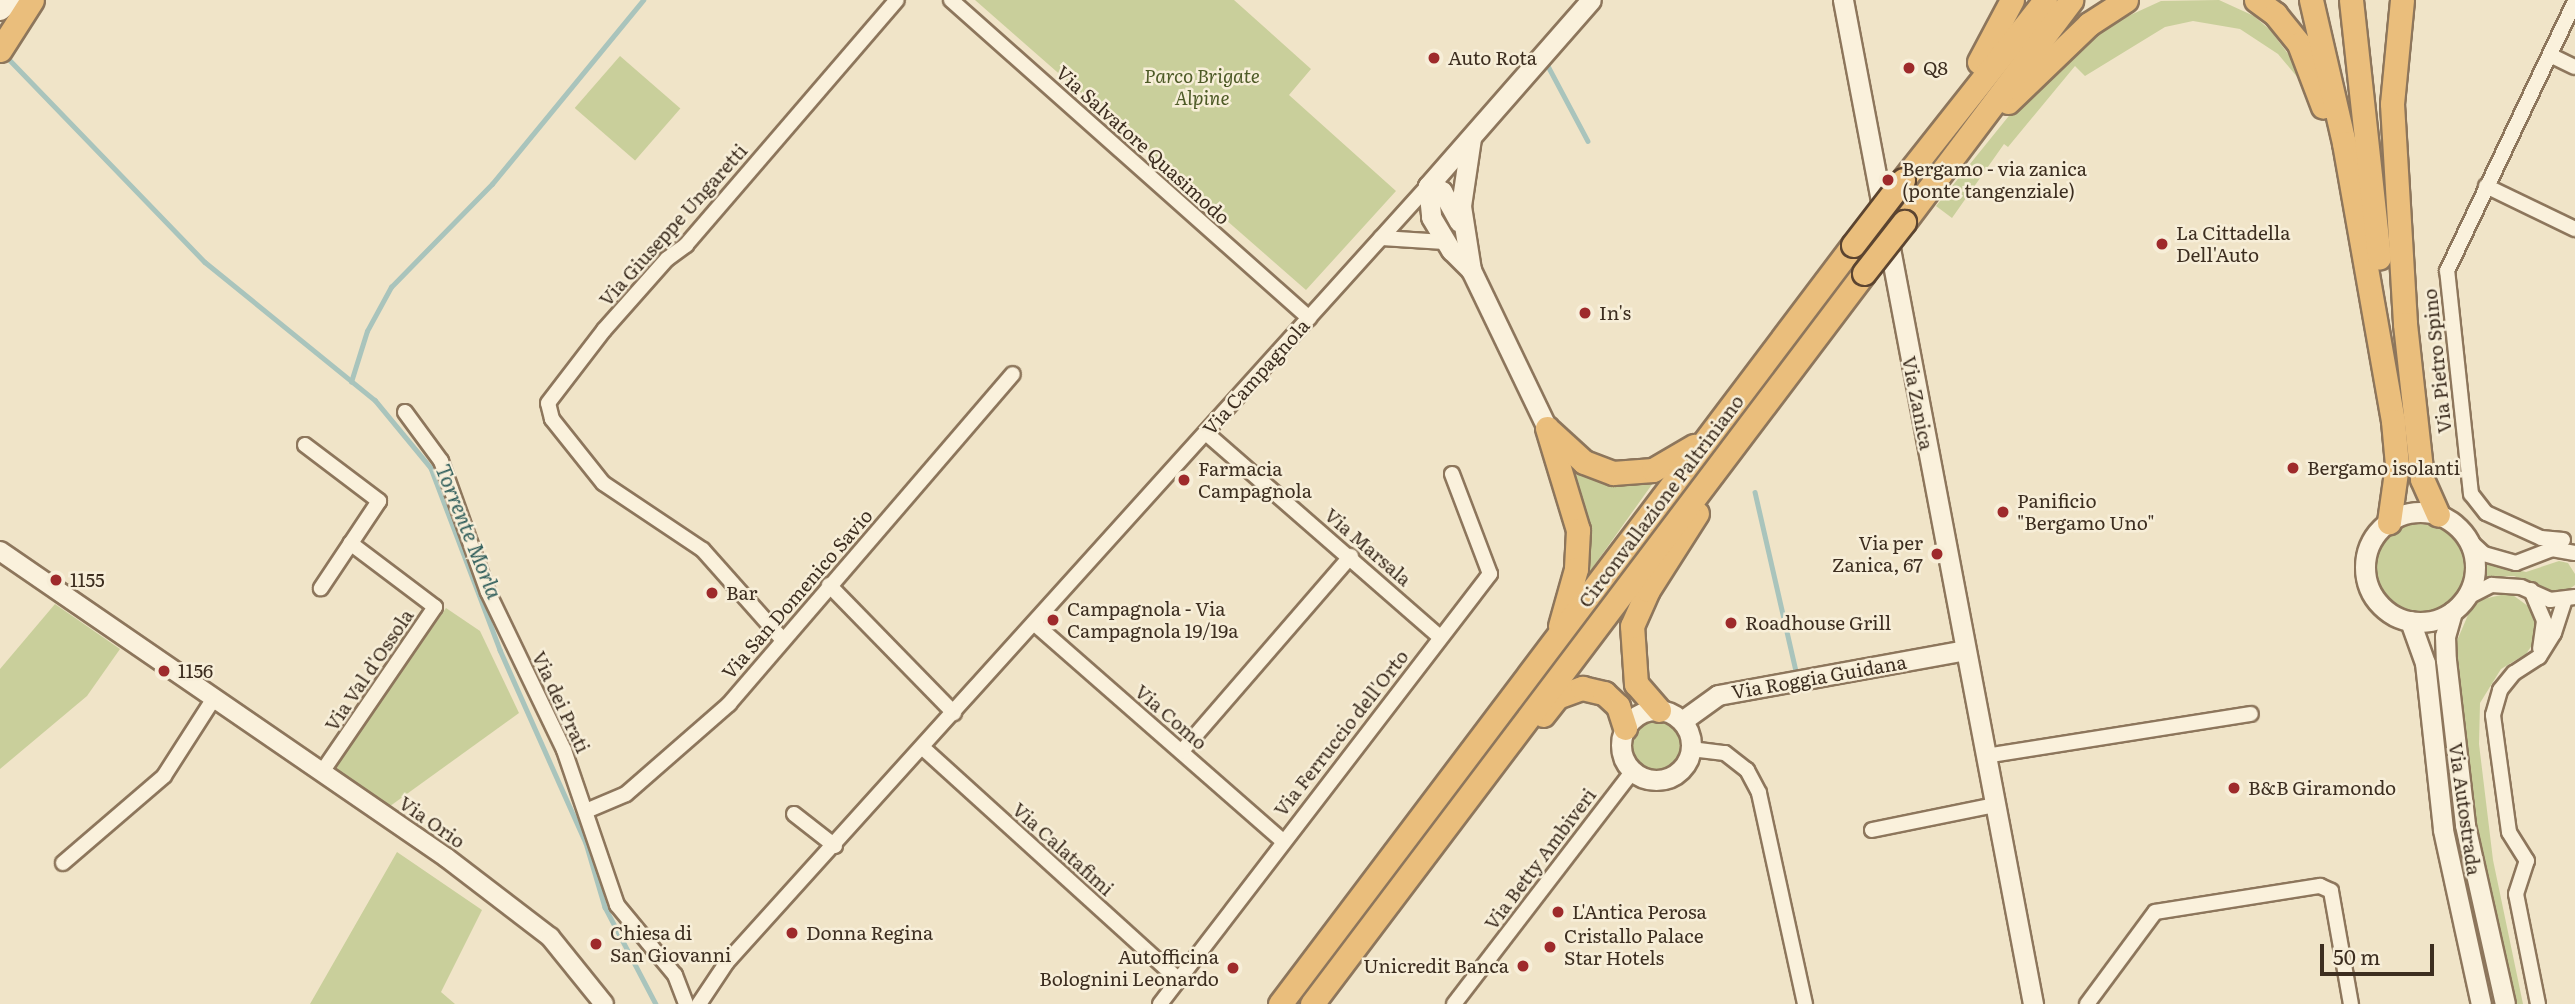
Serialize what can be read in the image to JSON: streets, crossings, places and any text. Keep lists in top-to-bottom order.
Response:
{
  "streets": {
    "highway": ["Circonvallazione Paltriniano"],
    "main road": [
      "Via Campagnola",
      "Via Zanica",
      "Via Roggia Guidana",
      "Via Autostrada"
    ],
    "street": [
      "Via Salvatore Quasimodo",
      "Via Giuseppe Ungaretti",
      "Via Pietro Spino",
      "Via Marsala",
      "Via San Domenico Savio",
      "Via Val d'Ossola",
      "Via dei Prati",
      "Via Como",
      "Via Ferruccio dell'Orto",
      "Via Orio",
      "Via Calatafimi",
      "Via Betty Ambiveri"
    ]
  },
  "crossings": [
    ["Via Salvatore Quasimodo", "Via Campagnola"],
    ["Via Giuseppe Ungaretti", "Via San Domenico Savio"],
    ["Via Campagnola", "Via Marsala"],
    ["Via Campagnola", "Via Como"],
    ["Via Campagnola", "Via Calatafimi"],
    ["Via Zanica", "Via Roggia Guidana"],
    ["Via Marsala", "Via Ferruccio dell'Orto"],
    ["Via San Domenico Savio", "Via dei Prati"],
    ["Via Val d'Ossola", "Via Orio"],
    ["Via Roggia Guidana", "Via Betty Ambiveri"],
    ["Via Como", "Via Ferruccio dell'Orto"],
    ["Via Ferruccio dell'Orto", "Via Calatafimi"]
  ],
  "water": ["Torrente Morla"],
  "parks": ["Parco Brigate Alpine"],
  "places": [
    "Auto Rota",
    "Q8",
    "Bergamo - via zanica (ponte tangenziale)",
    "La Cittadella Dell'Auto",
    "In's",
    "Bergamo isolanti",
    "Farmacia Campagnola",
    "Panificio \"Bergamo Uno\"",
    "Via per Zanica, 67",
    "1155",
    "Bar",
    "Campagnola - Via Campagnola 19/19a",
    "Roadhouse Grill",
    "1156",
    "B&B Giramondo",
    "L'Antica Perosa",
    "Donna Regina",
    "Chiesa di San Giovanni",
    "Cristallo Palace Star Hotels",
    "Unicredit Banca",
    "Autofficina Bolognini Leonardo"
  ],
  "scale_bar": "50 m"
}
